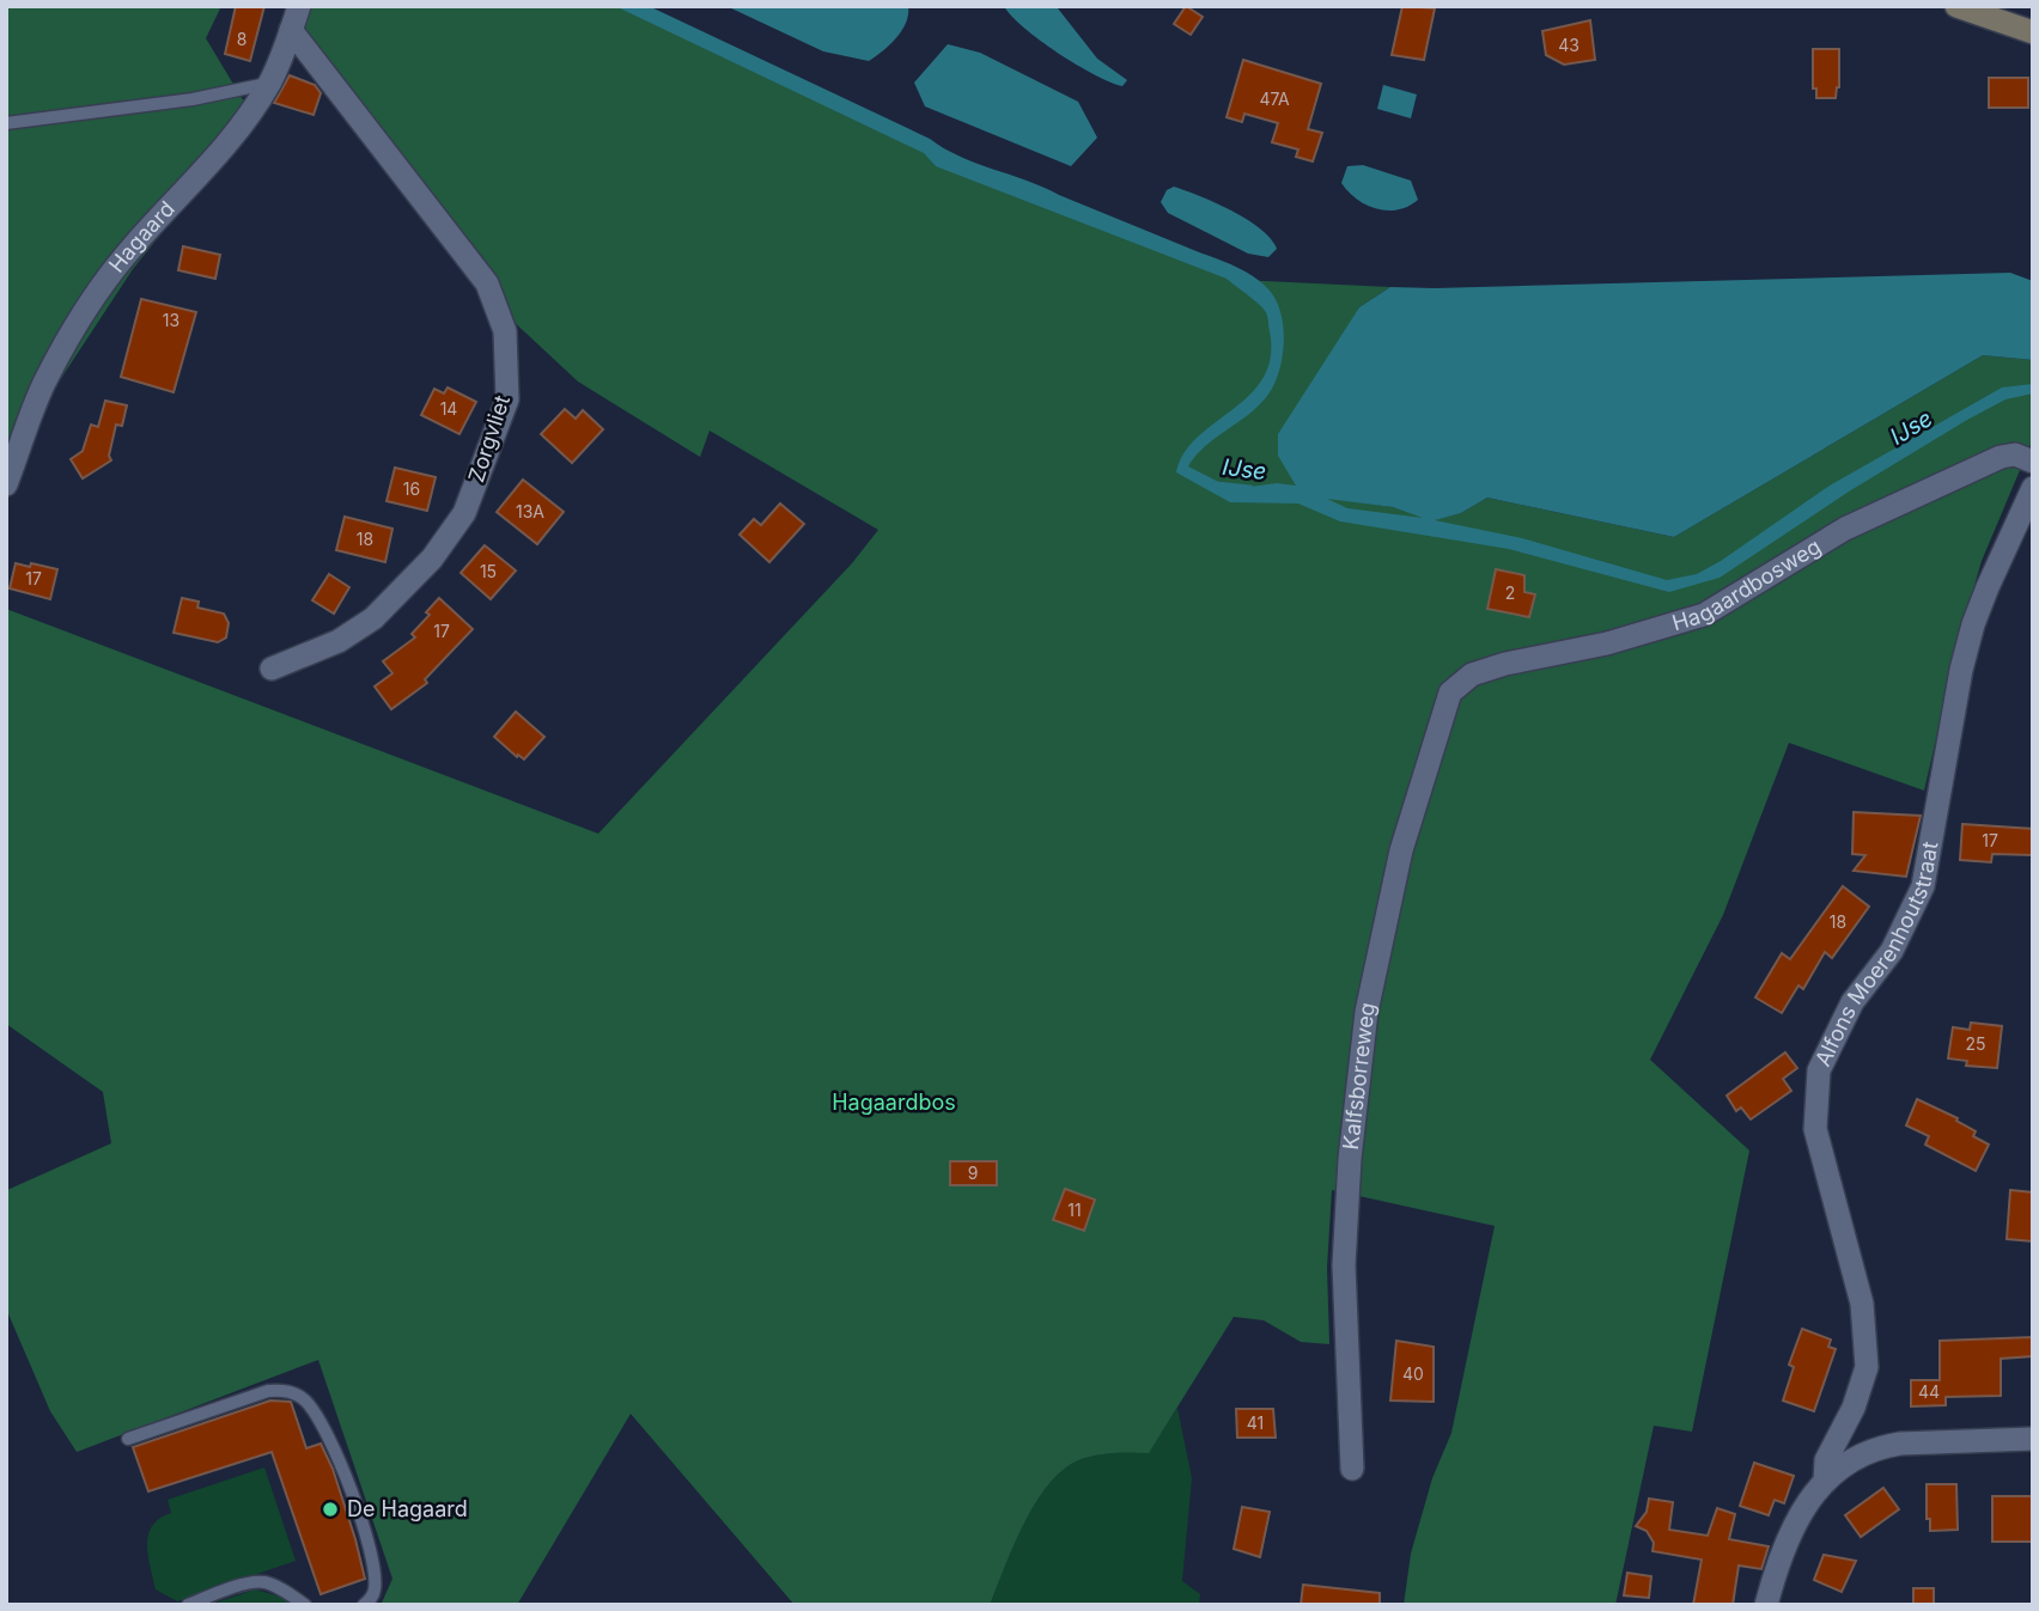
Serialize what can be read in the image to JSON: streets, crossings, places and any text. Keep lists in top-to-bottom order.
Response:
{
  "streets": {
    "street": [
      "Hagaard",
      "Zorgvliet",
      "Hagaardbosweg",
      "Alfons Moerenhoutstraat",
      "Kalfsborreweg"
    ]
  },
  "crossings": [
    ["Hagaard", "Zorgvliet"],
    ["Hagaardbosweg", "Kalfsborreweg"]
  ],
  "water": ["IJse"],
  "parks": ["Hagaardbos"],
  "places": ["De Hagaard"],
  "house_numbers": [
    "8",
    "43",
    "47A",
    "13",
    "14",
    "16",
    "13A",
    "18",
    "15",
    "17",
    "2",
    "17",
    "17",
    "18",
    "25",
    "9",
    "11",
    "40",
    "44",
    "41"
  ]
}
